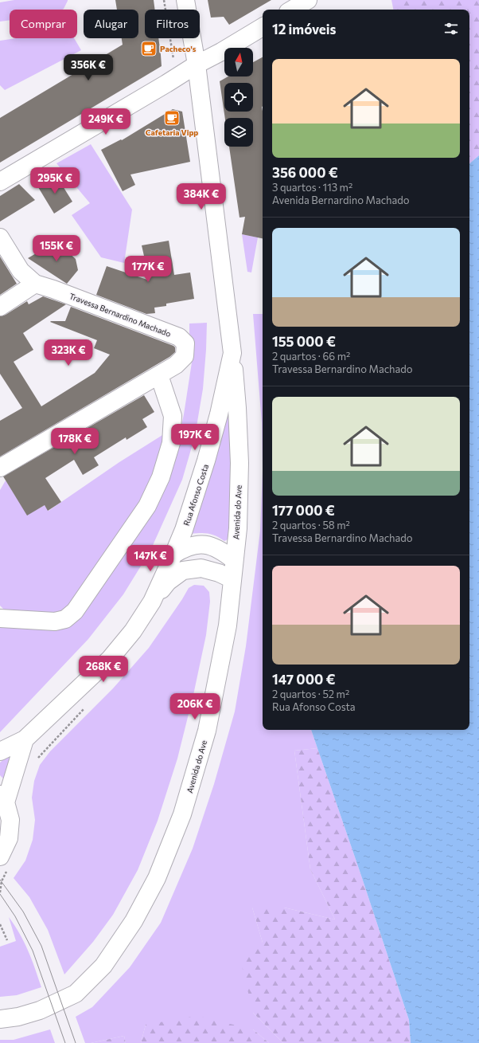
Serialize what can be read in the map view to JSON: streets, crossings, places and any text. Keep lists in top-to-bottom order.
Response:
{
  "streets": {
    "street": ["Travessa Bernardino Machado", "Rua Afonso Costa", "Avenida do Ave"]
  },
  "crossings": [
    ["Rua Afonso Costa", "Avenida do Ave"]
  ],
  "places": {
    "cafe": ["Pacheco's", "Cafetaria Vipp"]
  },
  "north": "top",
  "page": {
    "chip": ["Comprar", "Alugar", "Filtros"],
    "heading": "12 imóveis",
    "list": [
      {
        "name": "356 000 €",
        "note": "3 quartos · 113 m² · Avenida Bernardino Machado"
      },
      {
        "name": "155 000 €",
        "note": "2 quartos · 66 m² · Travessa Bernardino Machado"
      },
      {
        "name": "177 000 €",
        "note": "2 quartos · 58 m² · Travessa Bernardino Machado"
      },
      {
        "name": "147 000 €",
        "note": "2 quartos · 52 m² · Rua Afonso Costa"
      }
    ],
    "price": [
      "356K €",
      "249K €",
      "295K €",
      "384K €",
      "155K €",
      "177K €",
      "323K €",
      "197K €",
      "178K €",
      "147K €",
      "268K €",
      "206K €"
    ]
  }
}
